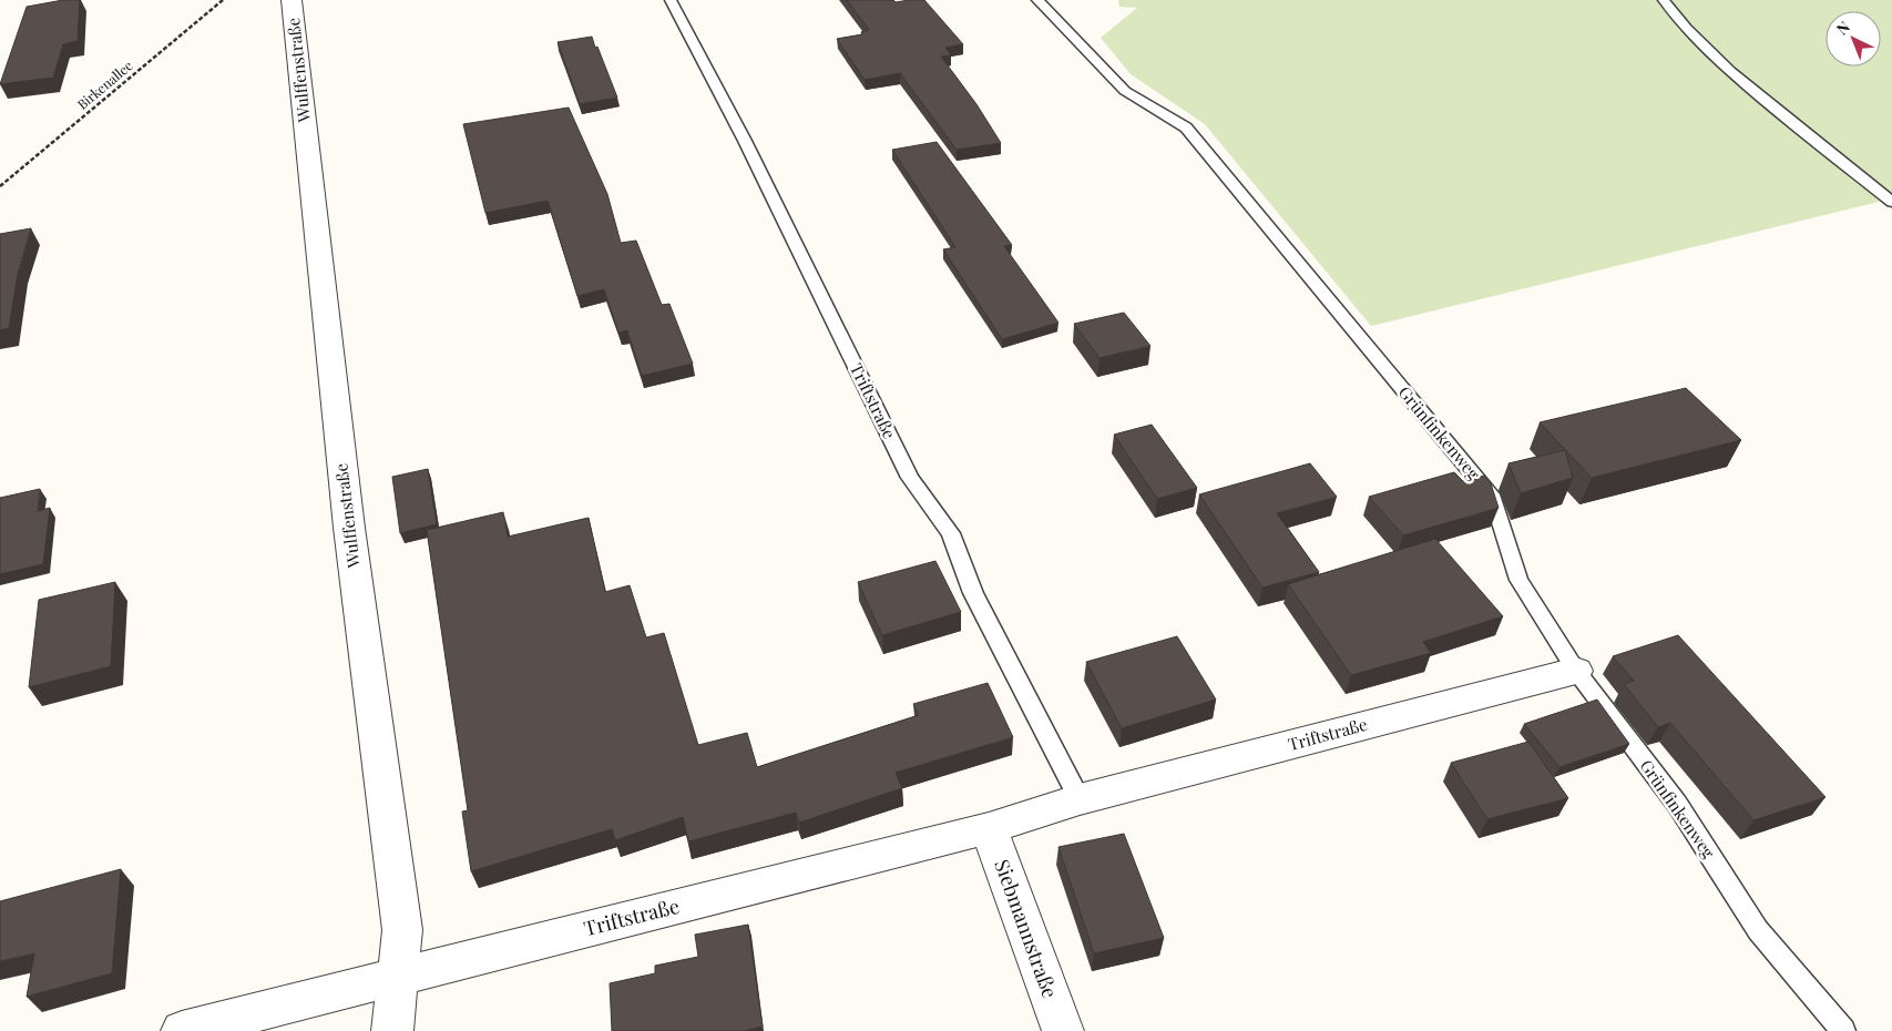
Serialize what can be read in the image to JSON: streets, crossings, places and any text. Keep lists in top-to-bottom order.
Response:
{
  "streets": {
    "street": ["Wulffenstraße", "Triftstraße", "Siebmannstraße"],
    "lane": ["Grünfinkenweg"],
    "path": ["Birkenallee"]
  },
  "crossings": [
    ["Wulffenstraße", "Triftstraße"],
    ["Triftstraße", "Grünfinkenweg"],
    ["Triftstraße", "Siebmannstraße"]
  ],
  "north": "top left"
}
